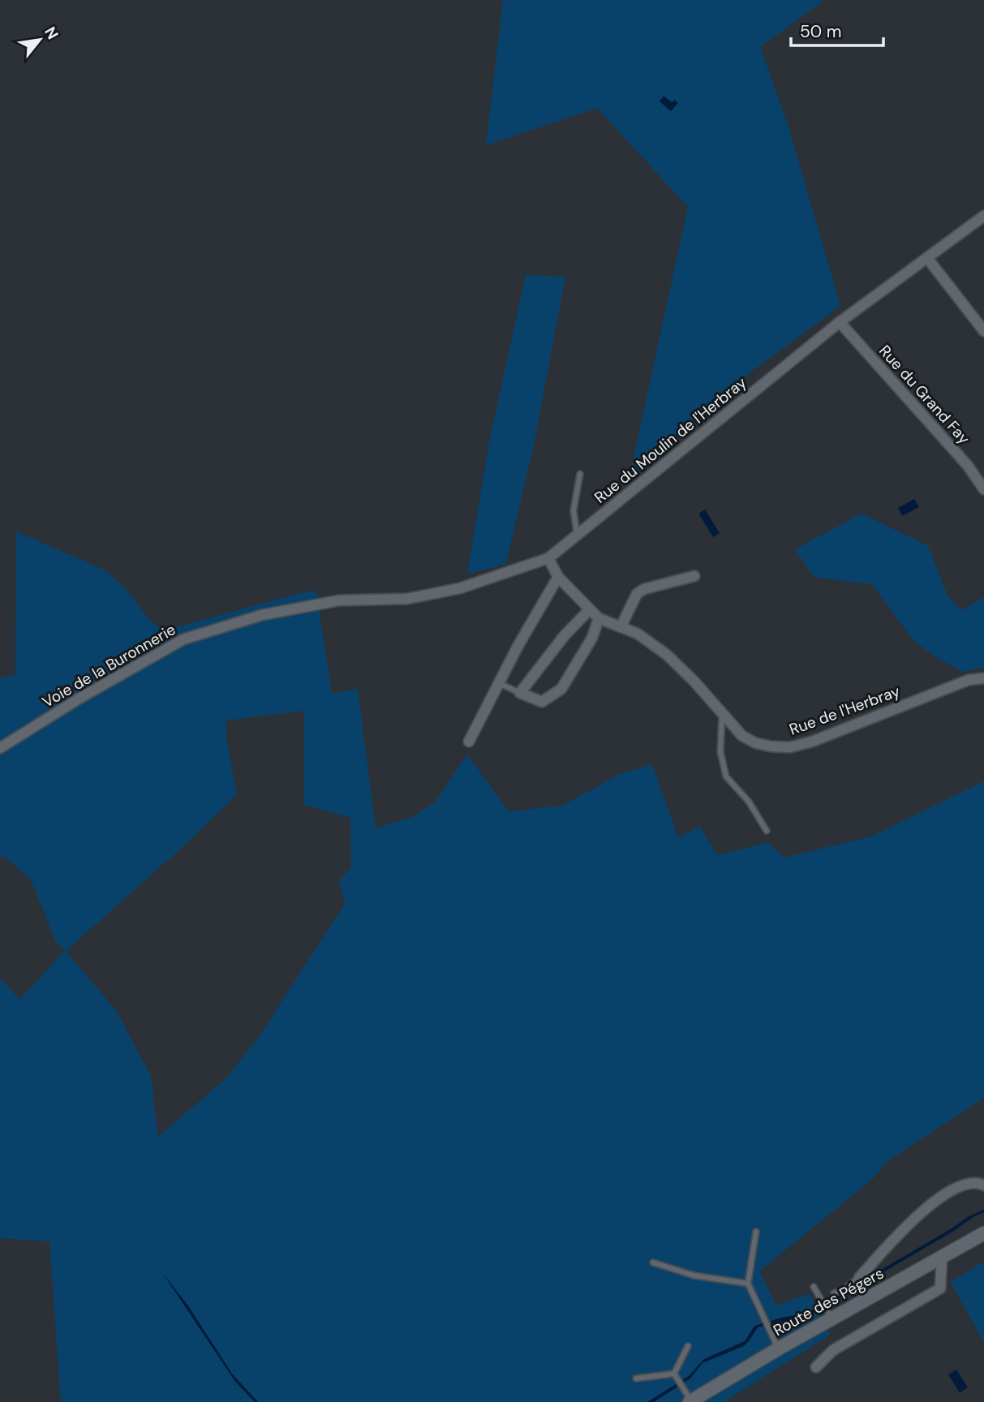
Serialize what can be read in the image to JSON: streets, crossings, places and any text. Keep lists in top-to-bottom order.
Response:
{
  "streets": {
    "street": [
      "Rue du Grand Fay",
      "Rue du Moulin de l'Herbray",
      "Voie de la Buronnerie",
      "Rue de l'Herbray",
      "Route des Pégers"
    ]
  },
  "crossings": [
    ["Rue du Grand Fay", "Rue du Moulin de l'Herbray"],
    ["Rue du Moulin de l'Herbray", "Voie de la Buronnerie"],
    ["Rue du Moulin de l'Herbray", "Rue de l'Herbray"]
  ],
  "scale_bar": "50 m",
  "north": "top right"
}
